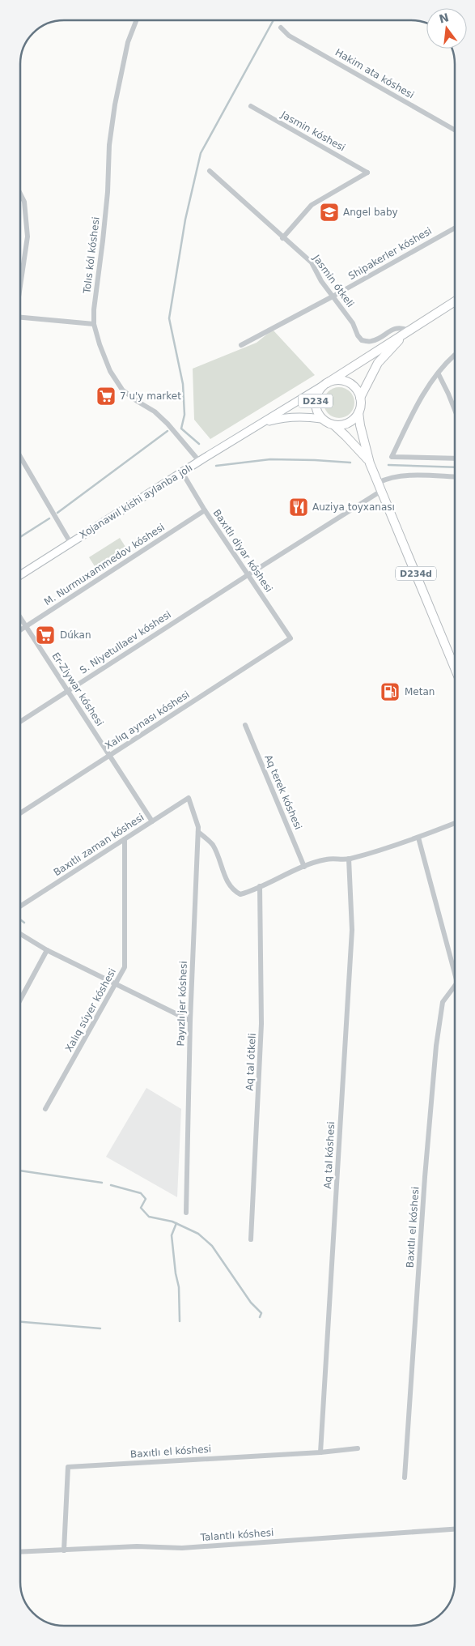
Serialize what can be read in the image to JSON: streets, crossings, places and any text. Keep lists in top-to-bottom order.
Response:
{
  "streets": {
    "main road": ["D234", "Xojanawıl kishi aylanba jolı", "D234d"],
    "street": [
      "Hakim ata kóshesi",
      "Jasmin kóshesi",
      "Shipakerler kóshesi",
      "Tolıs kól kóshesi",
      "Jasmin ótkeli",
      "Baxıtlı diyar kóshesi",
      "M. Nurmuxammedov kóshesi",
      "S. Niyetullaev kóshesi",
      "Er-Ziywar kóshesi",
      "Xalıq aynası kóshesi",
      "Aq terek kóshesi",
      "Baxıtlı zaman kóshesi",
      "Payızlı jer kóshesi",
      "Xalıq súyer kóshesi",
      "Aq tal ótkeli",
      "Aq tal kóshesi",
      "Baxıtlı el kóshesi",
      "Talantlı kóshesi"
    ]
  },
  "crossings": [
    ["Jasmin kóshesi", "Jasmin ótkeli"],
    ["Shipakerler kóshesi", "Jasmin ótkeli"],
    ["Tolıs kól kóshesi", "Xojanawıl kishi aylanba jolı"],
    ["Jasmin ótkeli", "Xojanawıl kishi aylanba jolı"],
    ["D234", "Xojanawıl kishi aylanba jolı"],
    ["D234", "D234d"],
    ["Xojanawıl kishi aylanba jolı", "Baxıtlı diyar kóshesi"],
    ["Xojanawıl kishi aylanba jolı", "D234d"],
    ["Baxıtlı diyar kóshesi", "M. Nurmuxammedov kóshesi"],
    ["Baxıtlı diyar kóshesi", "S. Niyetullaev kóshesi"],
    ["Baxıtlı diyar kóshesi", "Xalıq aynası kóshesi"],
    ["M. Nurmuxammedov kóshesi", "Er-Ziywar kóshesi"],
    ["D234d", "S. Niyetullaev kóshesi"],
    ["S. Niyetullaev kóshesi", "Er-Ziywar kóshesi"],
    ["Er-Ziywar kóshesi", "Xalıq aynası kóshesi"],
    ["Er-Ziywar kóshesi", "Baxıtlı zaman kóshesi"],
    ["Baxıtlı zaman kóshesi", "Payızlı jer kóshesi"],
    ["Baxıtlı zaman kóshesi", "Xalıq súyer kóshesi"],
    ["Aq tal kóshesi", "Baxıtlı el kóshesi"],
    ["Baxıtlı el kóshesi", "Talantlı kóshesi"]
  ],
  "places": {
    "school or university": ["Angel baby"],
    "supermarket": ["7 u'y market", "Dúkan"],
    "restaurant": ["Auziya toyxanası"],
    "fuel station": ["Metan"]
  },
  "north": "top"
}
